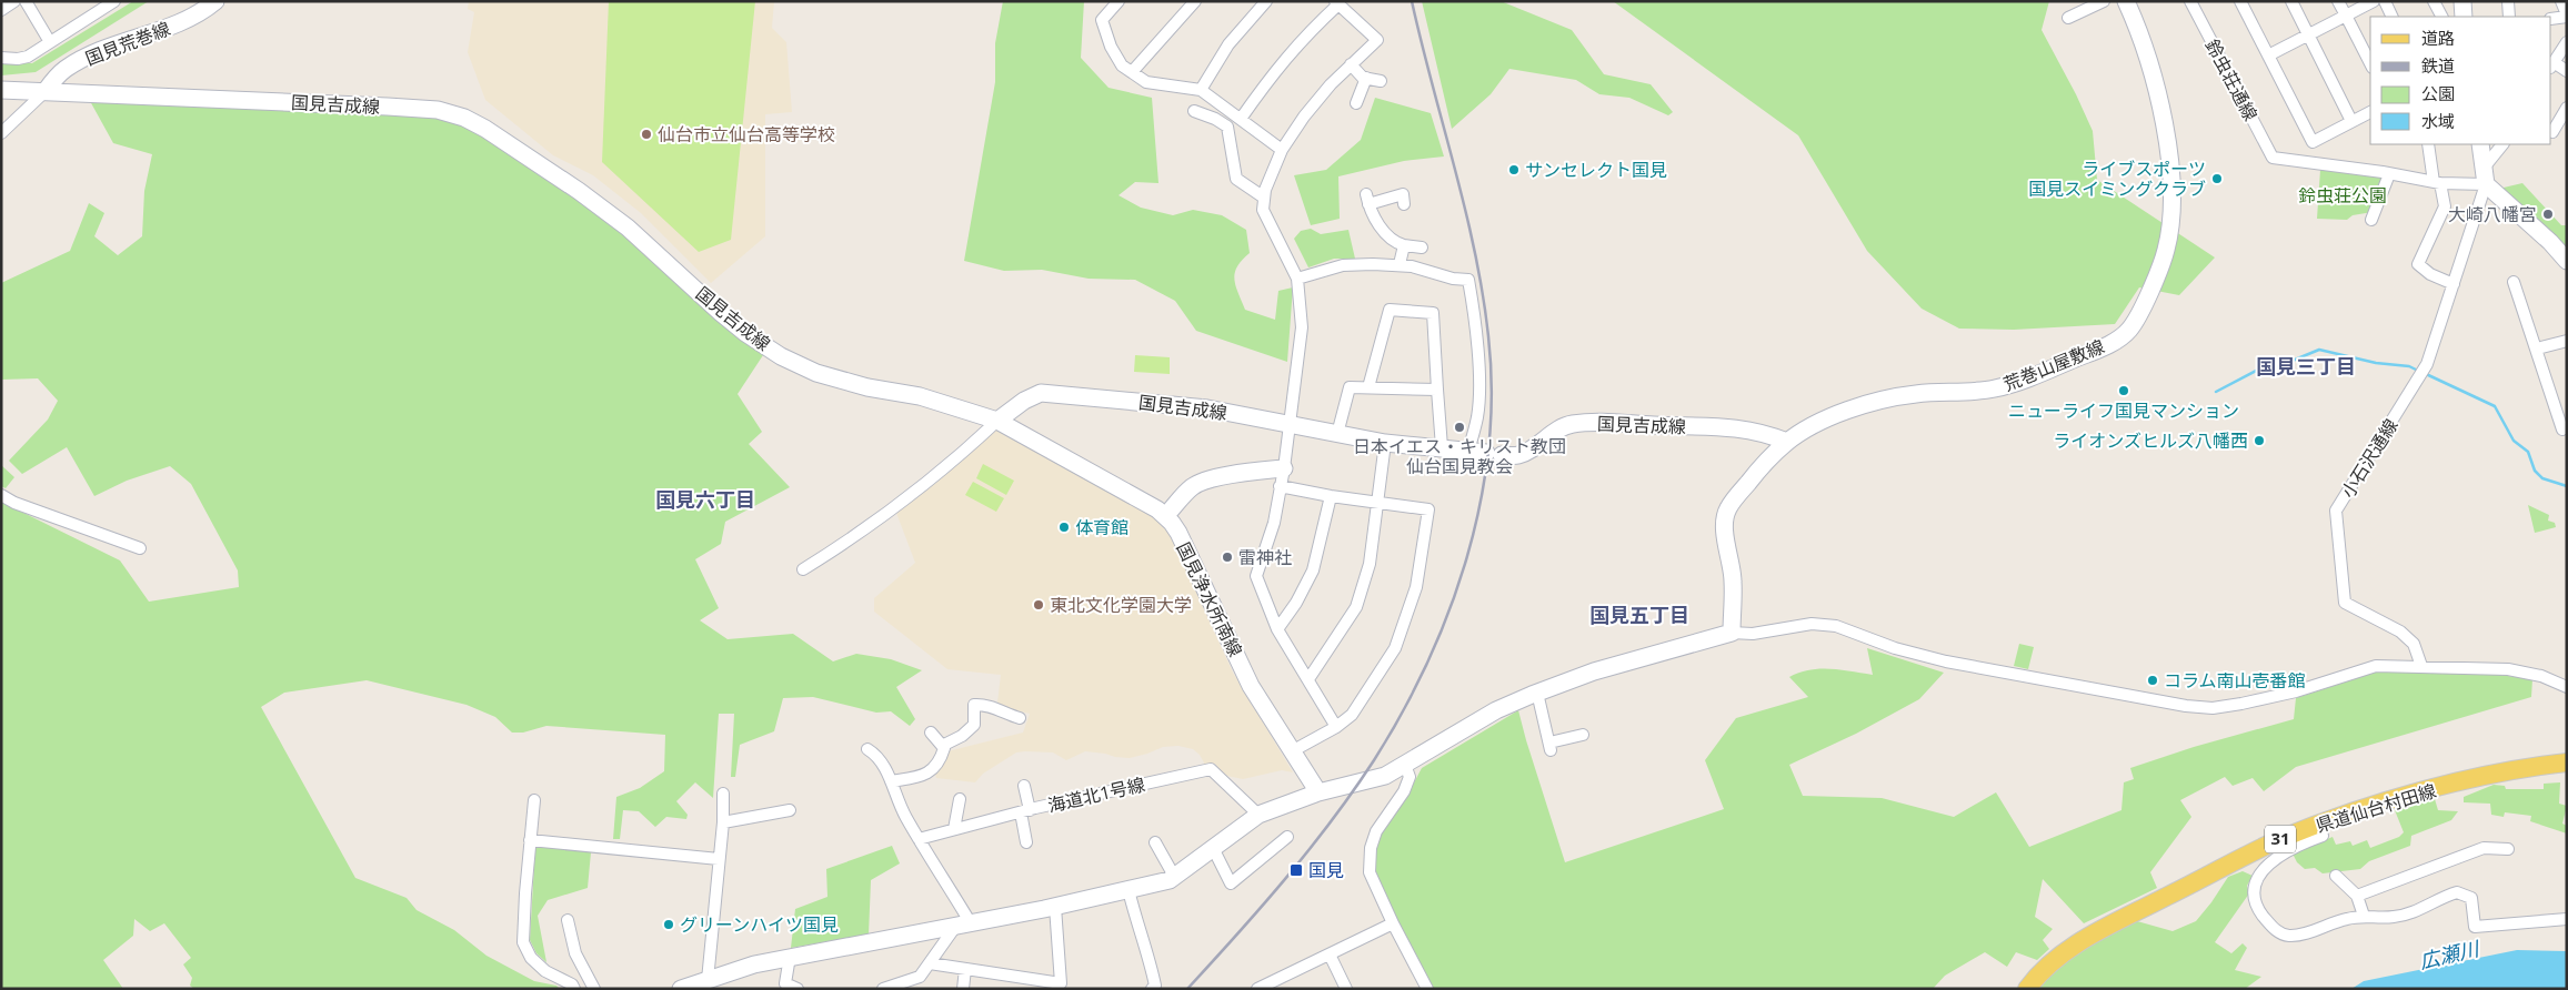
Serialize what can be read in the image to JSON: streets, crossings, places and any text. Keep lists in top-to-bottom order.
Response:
{
  "streets": {
    "main road": ["県道仙台村田線", "31"],
    "street": [
      "国見荒巻線",
      "鈴虫荘通線",
      "国見吉成線",
      "荒巻山屋敷線",
      "小石沢通線",
      "国見浄水所南線",
      "海道北1号線"
    ]
  },
  "crossings": [
    ["国見荒巻線", "国見吉成線"],
    ["国見吉成線", "荒巻山屋敷線"],
    ["国見吉成線", "国見浄水所南線"]
  ],
  "districts": ["国見三丁目", "国見六丁目", "国見五丁目"],
  "water": ["広瀬川"],
  "parks": ["鈴虫荘公園"],
  "places": {
    "other": [
      "仙台市立仙台高等学校",
      "サンセレクト国見",
      "ライブスポーツ 国見スイミングクラブ",
      "大崎八幡宮",
      "ニューライフ国見マンション",
      "日本イエス・キリスト教団 仙台国見教会",
      "ライオンズヒルズ八幡西",
      "体育館",
      "雷神社",
      "東北文化学園大学",
      "コラム南山壱番館",
      "グリーンハイツ国見"
    ],
    "transit": ["国見"]
  },
  "legend": [
    "道路",
    "鉄道",
    "公園",
    "水域"
  ]
}
